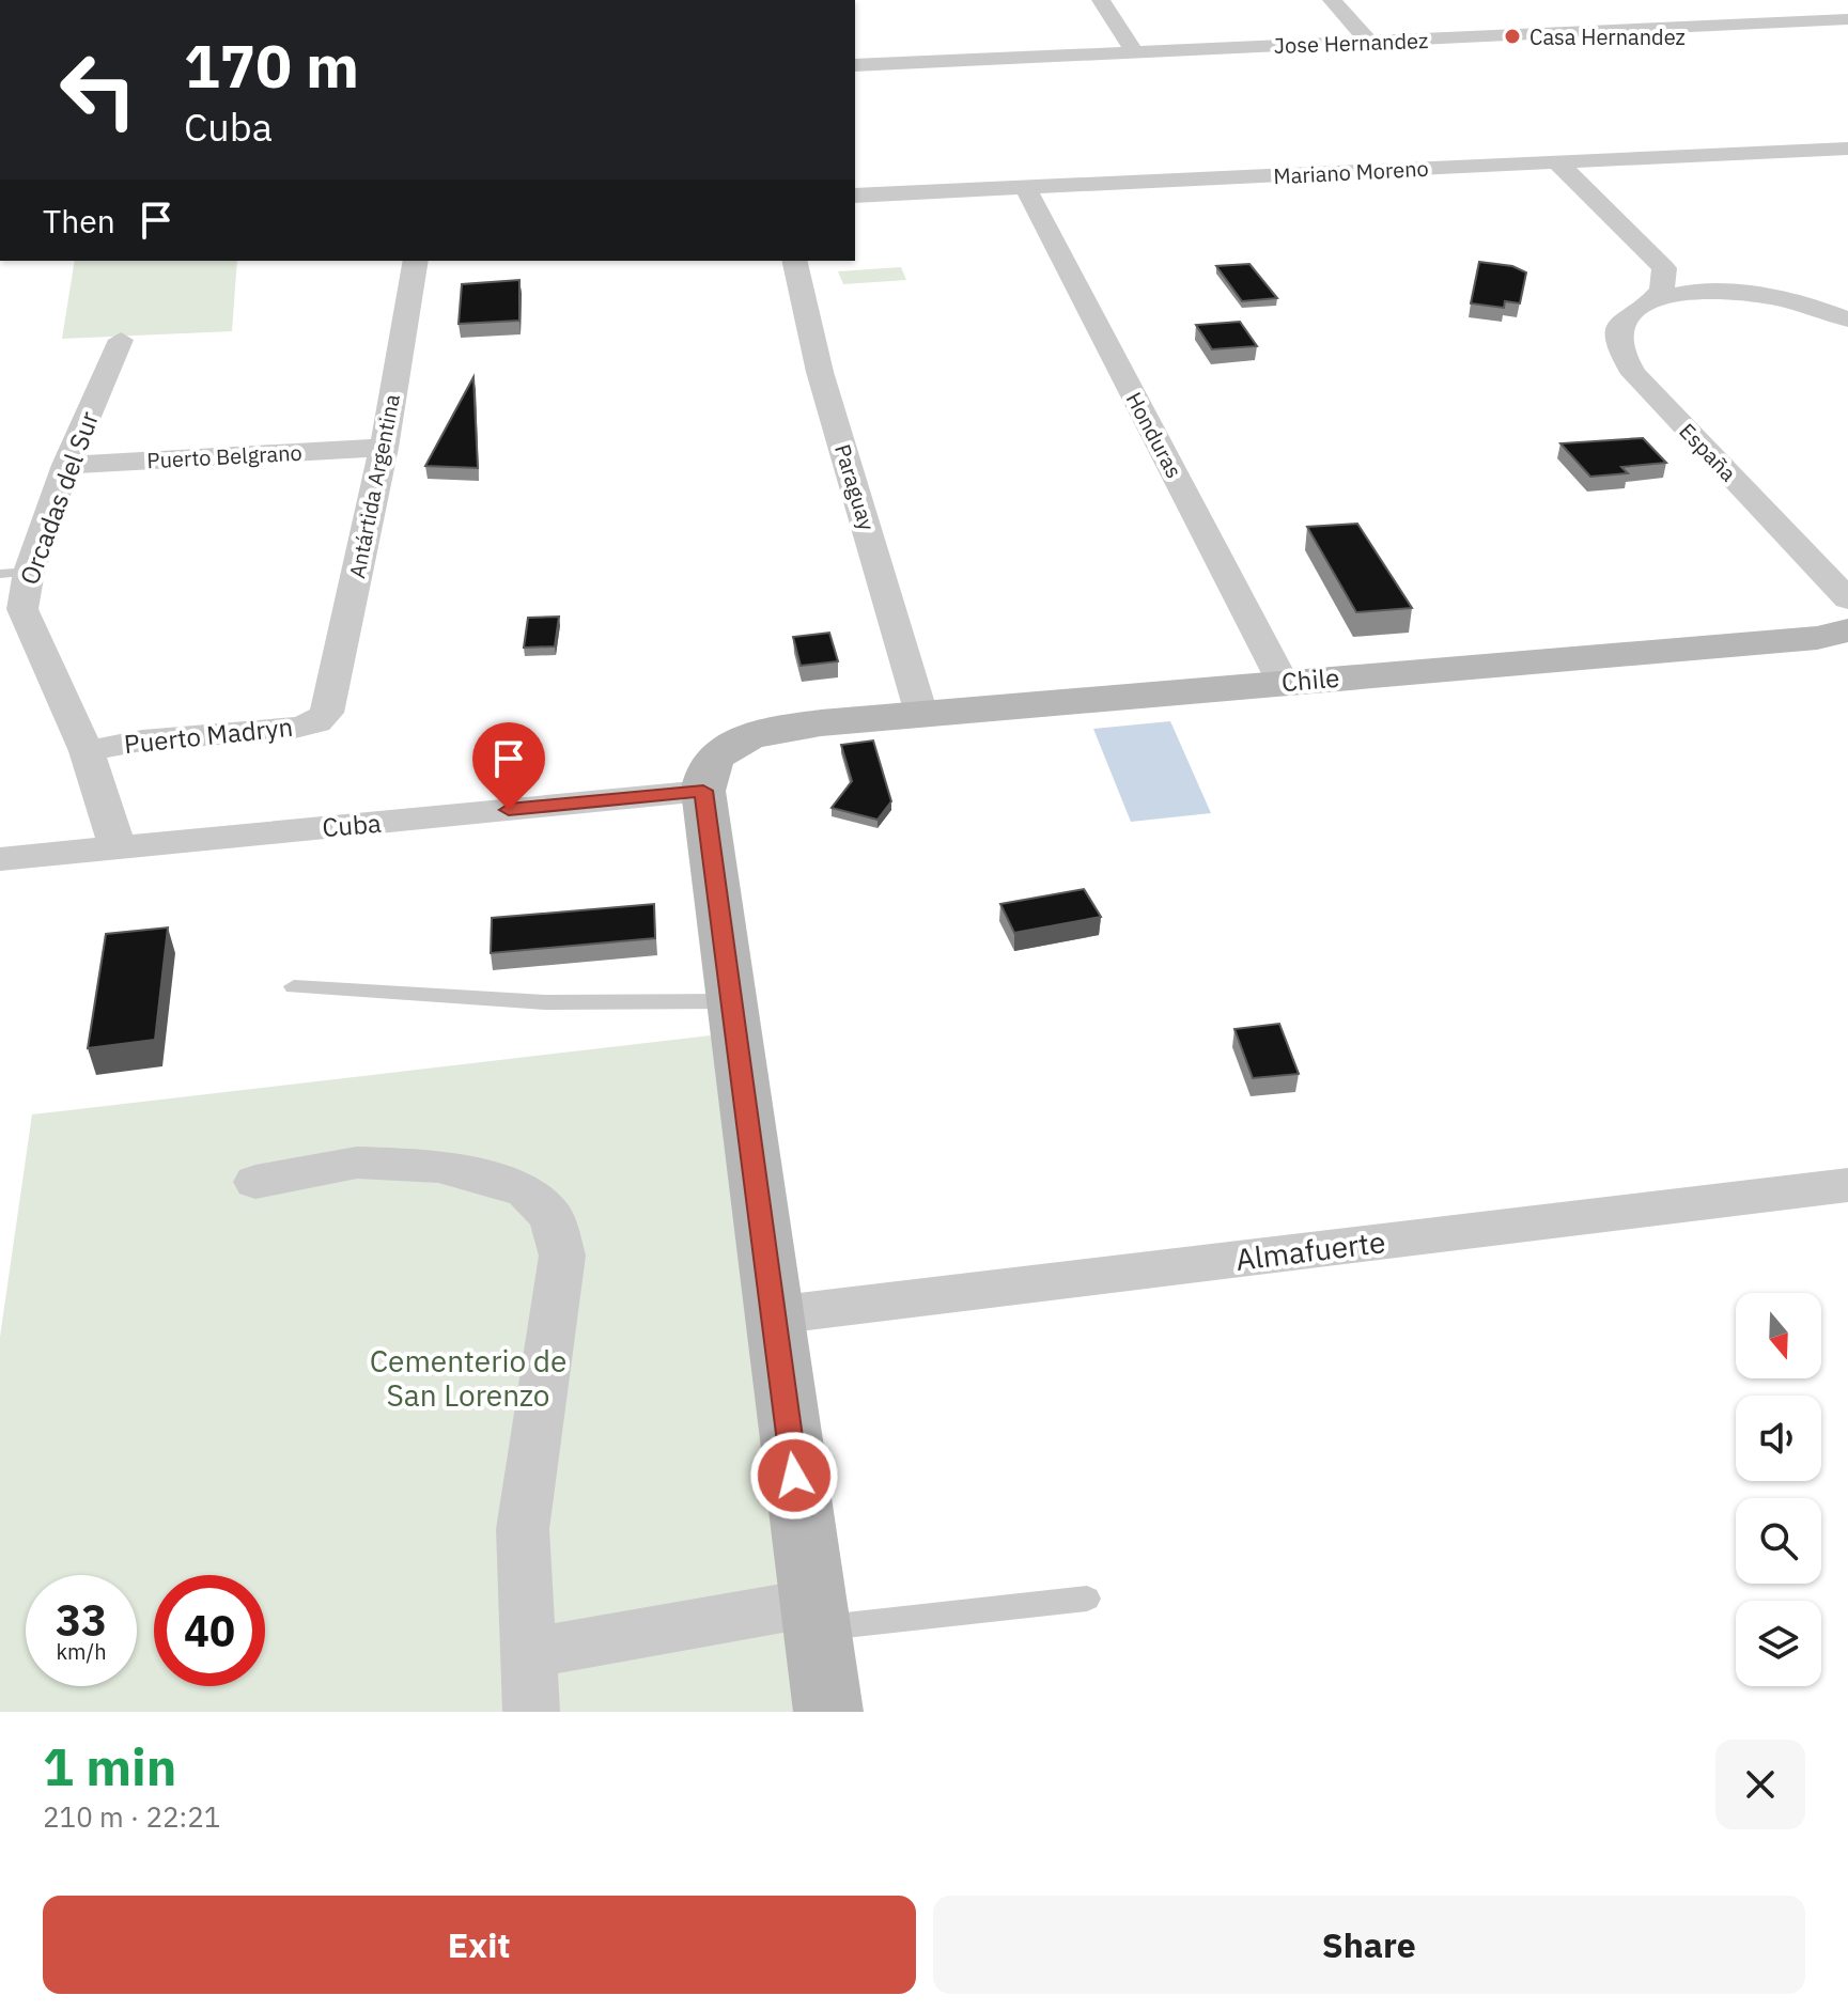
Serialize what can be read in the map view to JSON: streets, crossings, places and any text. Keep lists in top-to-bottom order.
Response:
{
  "streets": {
    "street": [
      "Jose Hernandez",
      "Mariano Moreno",
      "Honduras",
      "España",
      "Puerto Belgrano",
      "Antártida Argentina",
      "Paraguay",
      "Orcadas del Sur",
      "Chile",
      "Puerto Madryn",
      "Cuba",
      "Almafuerte"
    ]
  },
  "crossings": [
    ["Mariano Moreno", "Honduras"],
    ["Honduras", "Chile"],
    ["España", "Chile"],
    ["Puerto Belgrano", "Antártida Argentina"],
    ["Puerto Belgrano", "Orcadas del Sur"],
    ["Antártida Argentina", "Puerto Madryn"],
    ["Paraguay", "Chile"],
    ["Orcadas del Sur", "Puerto Madryn"],
    ["Orcadas del Sur", "Cuba"],
    ["Chile", "Cuba"]
  ],
  "parks": ["Cementerio de San Lorenzo"],
  "places": ["Casa Hernandez"],
  "north": "bottom",
  "page": {
    "turn": ["170 m", "Cuba"],
    "then": "Then",
    "speed": "33 km/h",
    "limit": "40",
    "heading": ["1 min", "210 m · 22:21"],
    "buttons": ["Exit", "Share"]
  }
}
